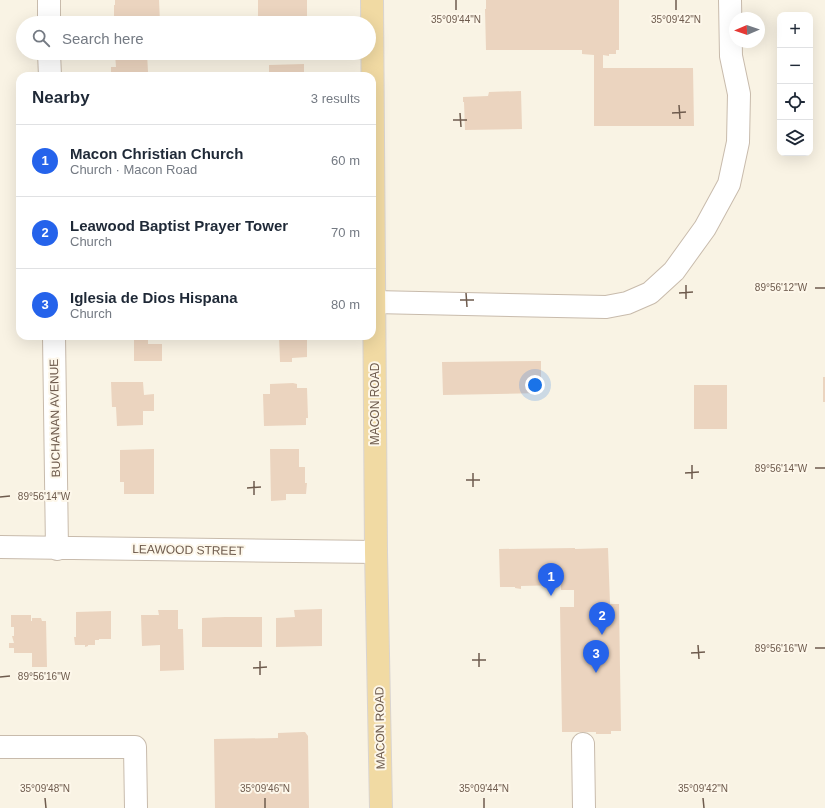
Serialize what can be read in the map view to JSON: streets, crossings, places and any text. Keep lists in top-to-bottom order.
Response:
{
  "streets": {
    "main road": ["MACON ROAD"],
    "street": ["BUCHANAN AVENUE", "LEAWOOD STREET"]
  },
  "crossings": [
    ["MACON ROAD", "LEAWOOD STREET"],
    ["BUCHANAN AVENUE", "LEAWOOD STREET"]
  ],
  "north": "left",
  "page": {
    "map_buttons": ["+", "−"],
    "search": "Search here",
    "heading": ["Nearby", "3 results"],
    "list": [
      {
        "mark": "1",
        "name": "Macon Christian Church",
        "note": "Church · Macon Road",
        "value": "60 m"
      },
      {
        "mark": "2",
        "name": "Leawood Baptist Prayer Tower",
        "note": "Church",
        "value": "70 m"
      },
      {
        "mark": "3",
        "name": "Iglesia de Dios Hispana",
        "note": "Church",
        "value": "80 m"
      }
    ],
    "pins": ["1", "2", "3"]
  },
  "coordinates": [
    "35°09'44\"N",
    "35°09'42\"N",
    "89°56'12\"W",
    "89°56'14\"W",
    "89°56'16\"W",
    "35°09'48\"N",
    "35°09'46\"N"
  ]
}
